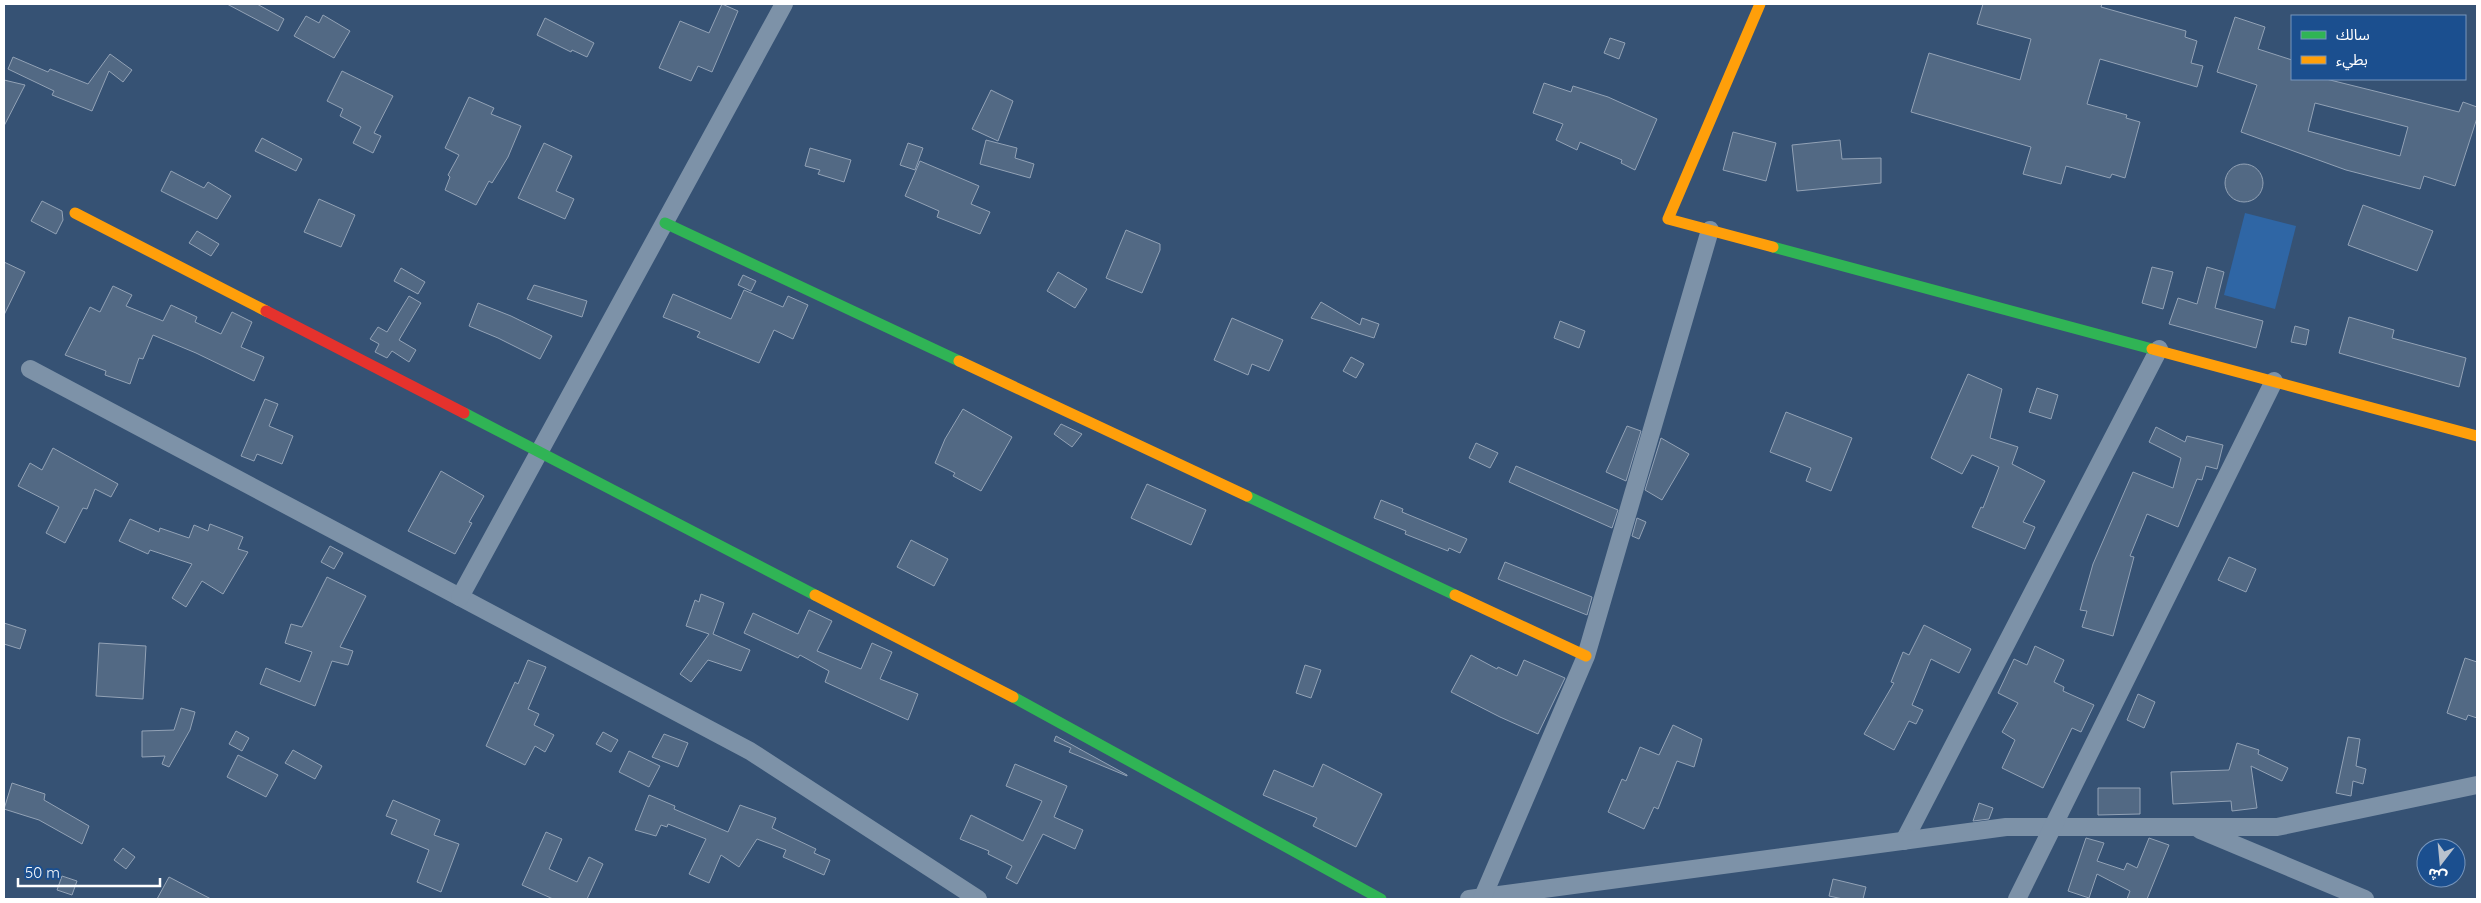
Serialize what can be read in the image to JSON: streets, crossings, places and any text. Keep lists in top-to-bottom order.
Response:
{
  "legend": ["سالك", "بطيء"],
  "scale_bar": "50 m",
  "north": "bottom"
}
